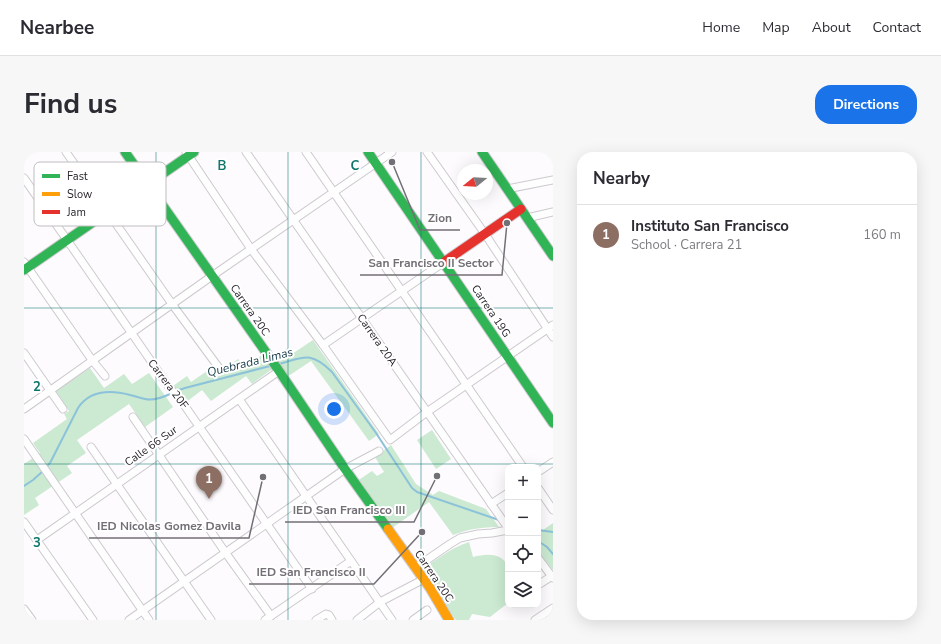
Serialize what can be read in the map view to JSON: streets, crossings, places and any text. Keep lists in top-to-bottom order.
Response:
{
  "streets": {
    "street": [
      "Carrera 20C",
      "Carrera 19G",
      "Carrera 20A",
      "Carrera 20F",
      "Calle 66 Sur"
    ]
  },
  "crossings": [
    ["Carrera 20C", "Calle 66 Sur"],
    ["Carrera 20F", "Calle 66 Sur"]
  ],
  "water": ["Quebrada Limas"],
  "places": [
    "Zion",
    "San Francisco II Sector",
    "IED San Francisco III",
    "IED Nicolas Gomez Davila",
    "IED San Francisco II"
  ],
  "legend": ["Fast", "Slow", "Jam"],
  "north": "left",
  "page": {
    "header": "Nearbee",
    "nav": [
      "Home",
      "Map",
      "About",
      "Contact"
    ],
    "title": "Find us",
    "buttons": "Directions",
    "heading": "Nearby",
    "list": [
      {
        "mark": "1",
        "name": "Instituto San Francisco",
        "note": "School · Carrera 21",
        "value": "160 m"
      }
    ],
    "map_buttons": ["+", "−"],
    "pins": "1"
  },
  "grid": {
    "columns": ["B", "C"],
    "rows": ["2", "3"]
  }
}
